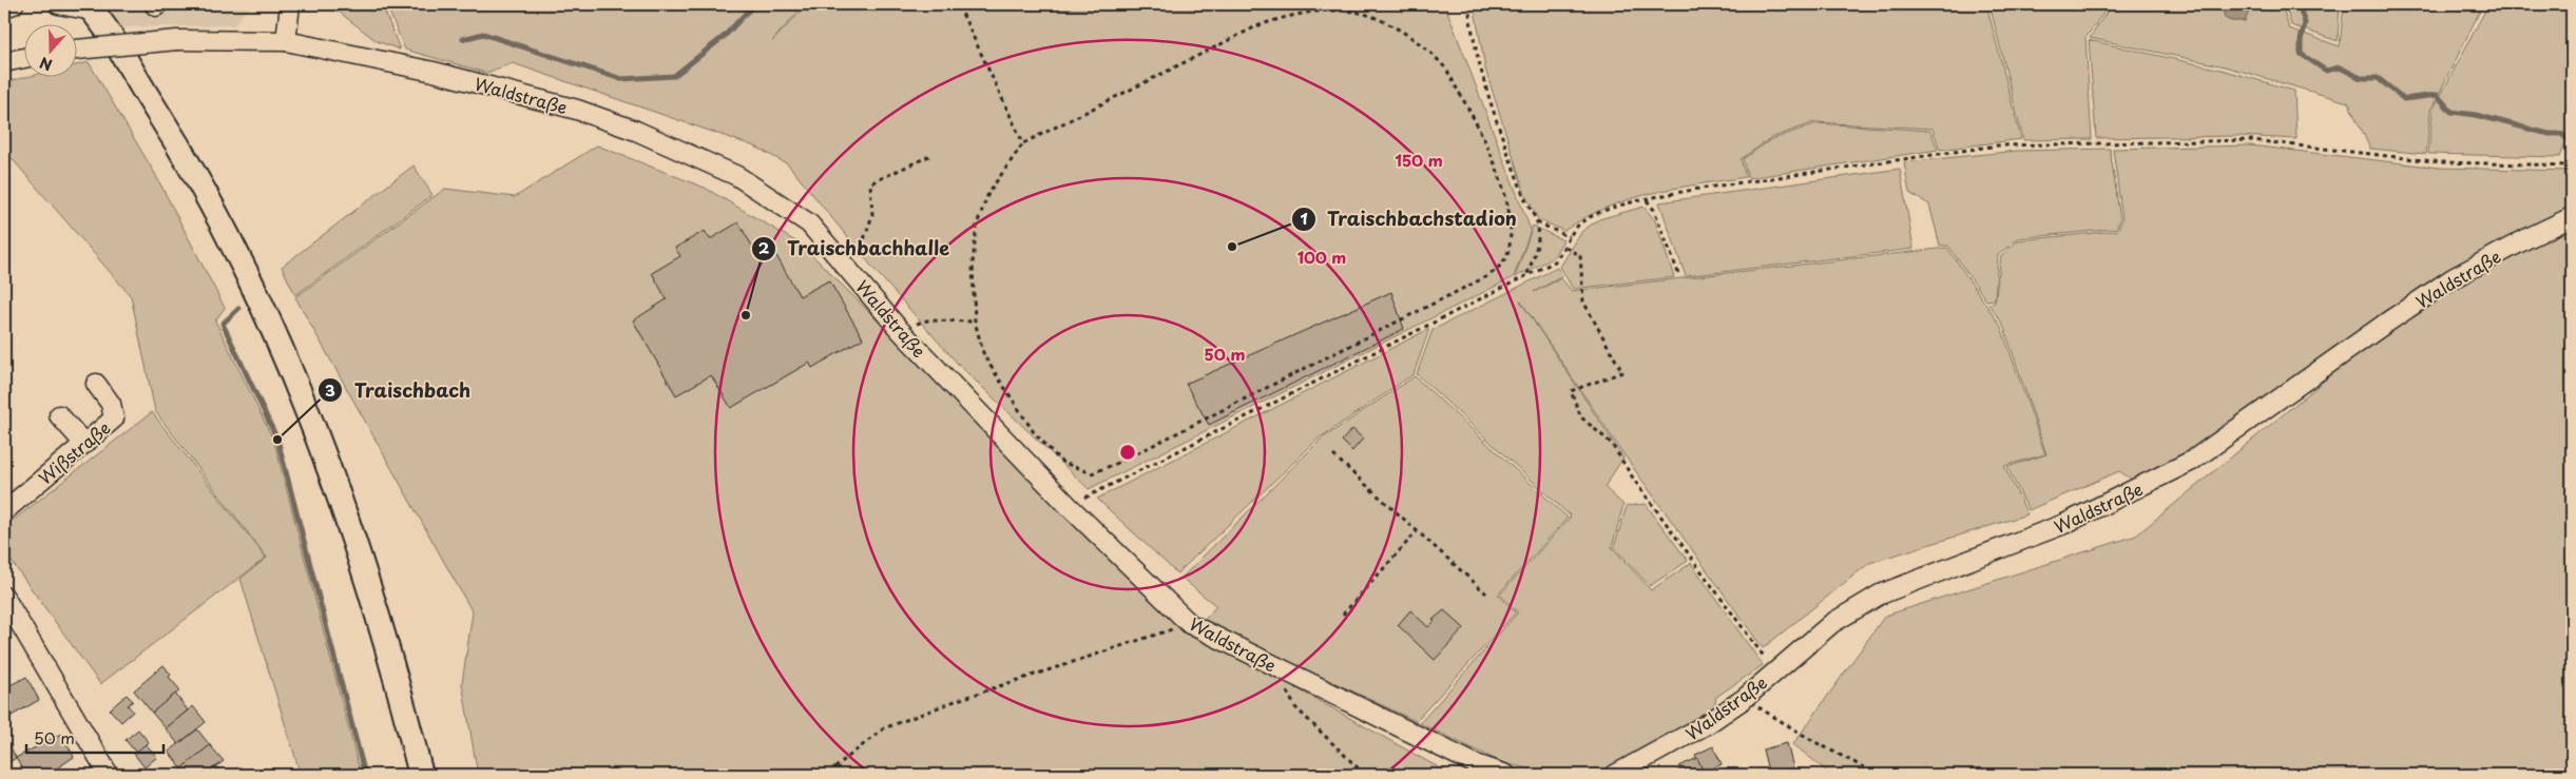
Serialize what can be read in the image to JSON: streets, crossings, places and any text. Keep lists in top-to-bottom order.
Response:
{
  "streets": {
    "street": ["Waldstraße", "Wißstraße"]
  },
  "places": ["Traischbachstadion", "Traischbachhalle", "Traischbach"],
  "scale_bar": "50 m",
  "north": "bottom",
  "rings": ["150 m", "100 m", "50 m"]
}
